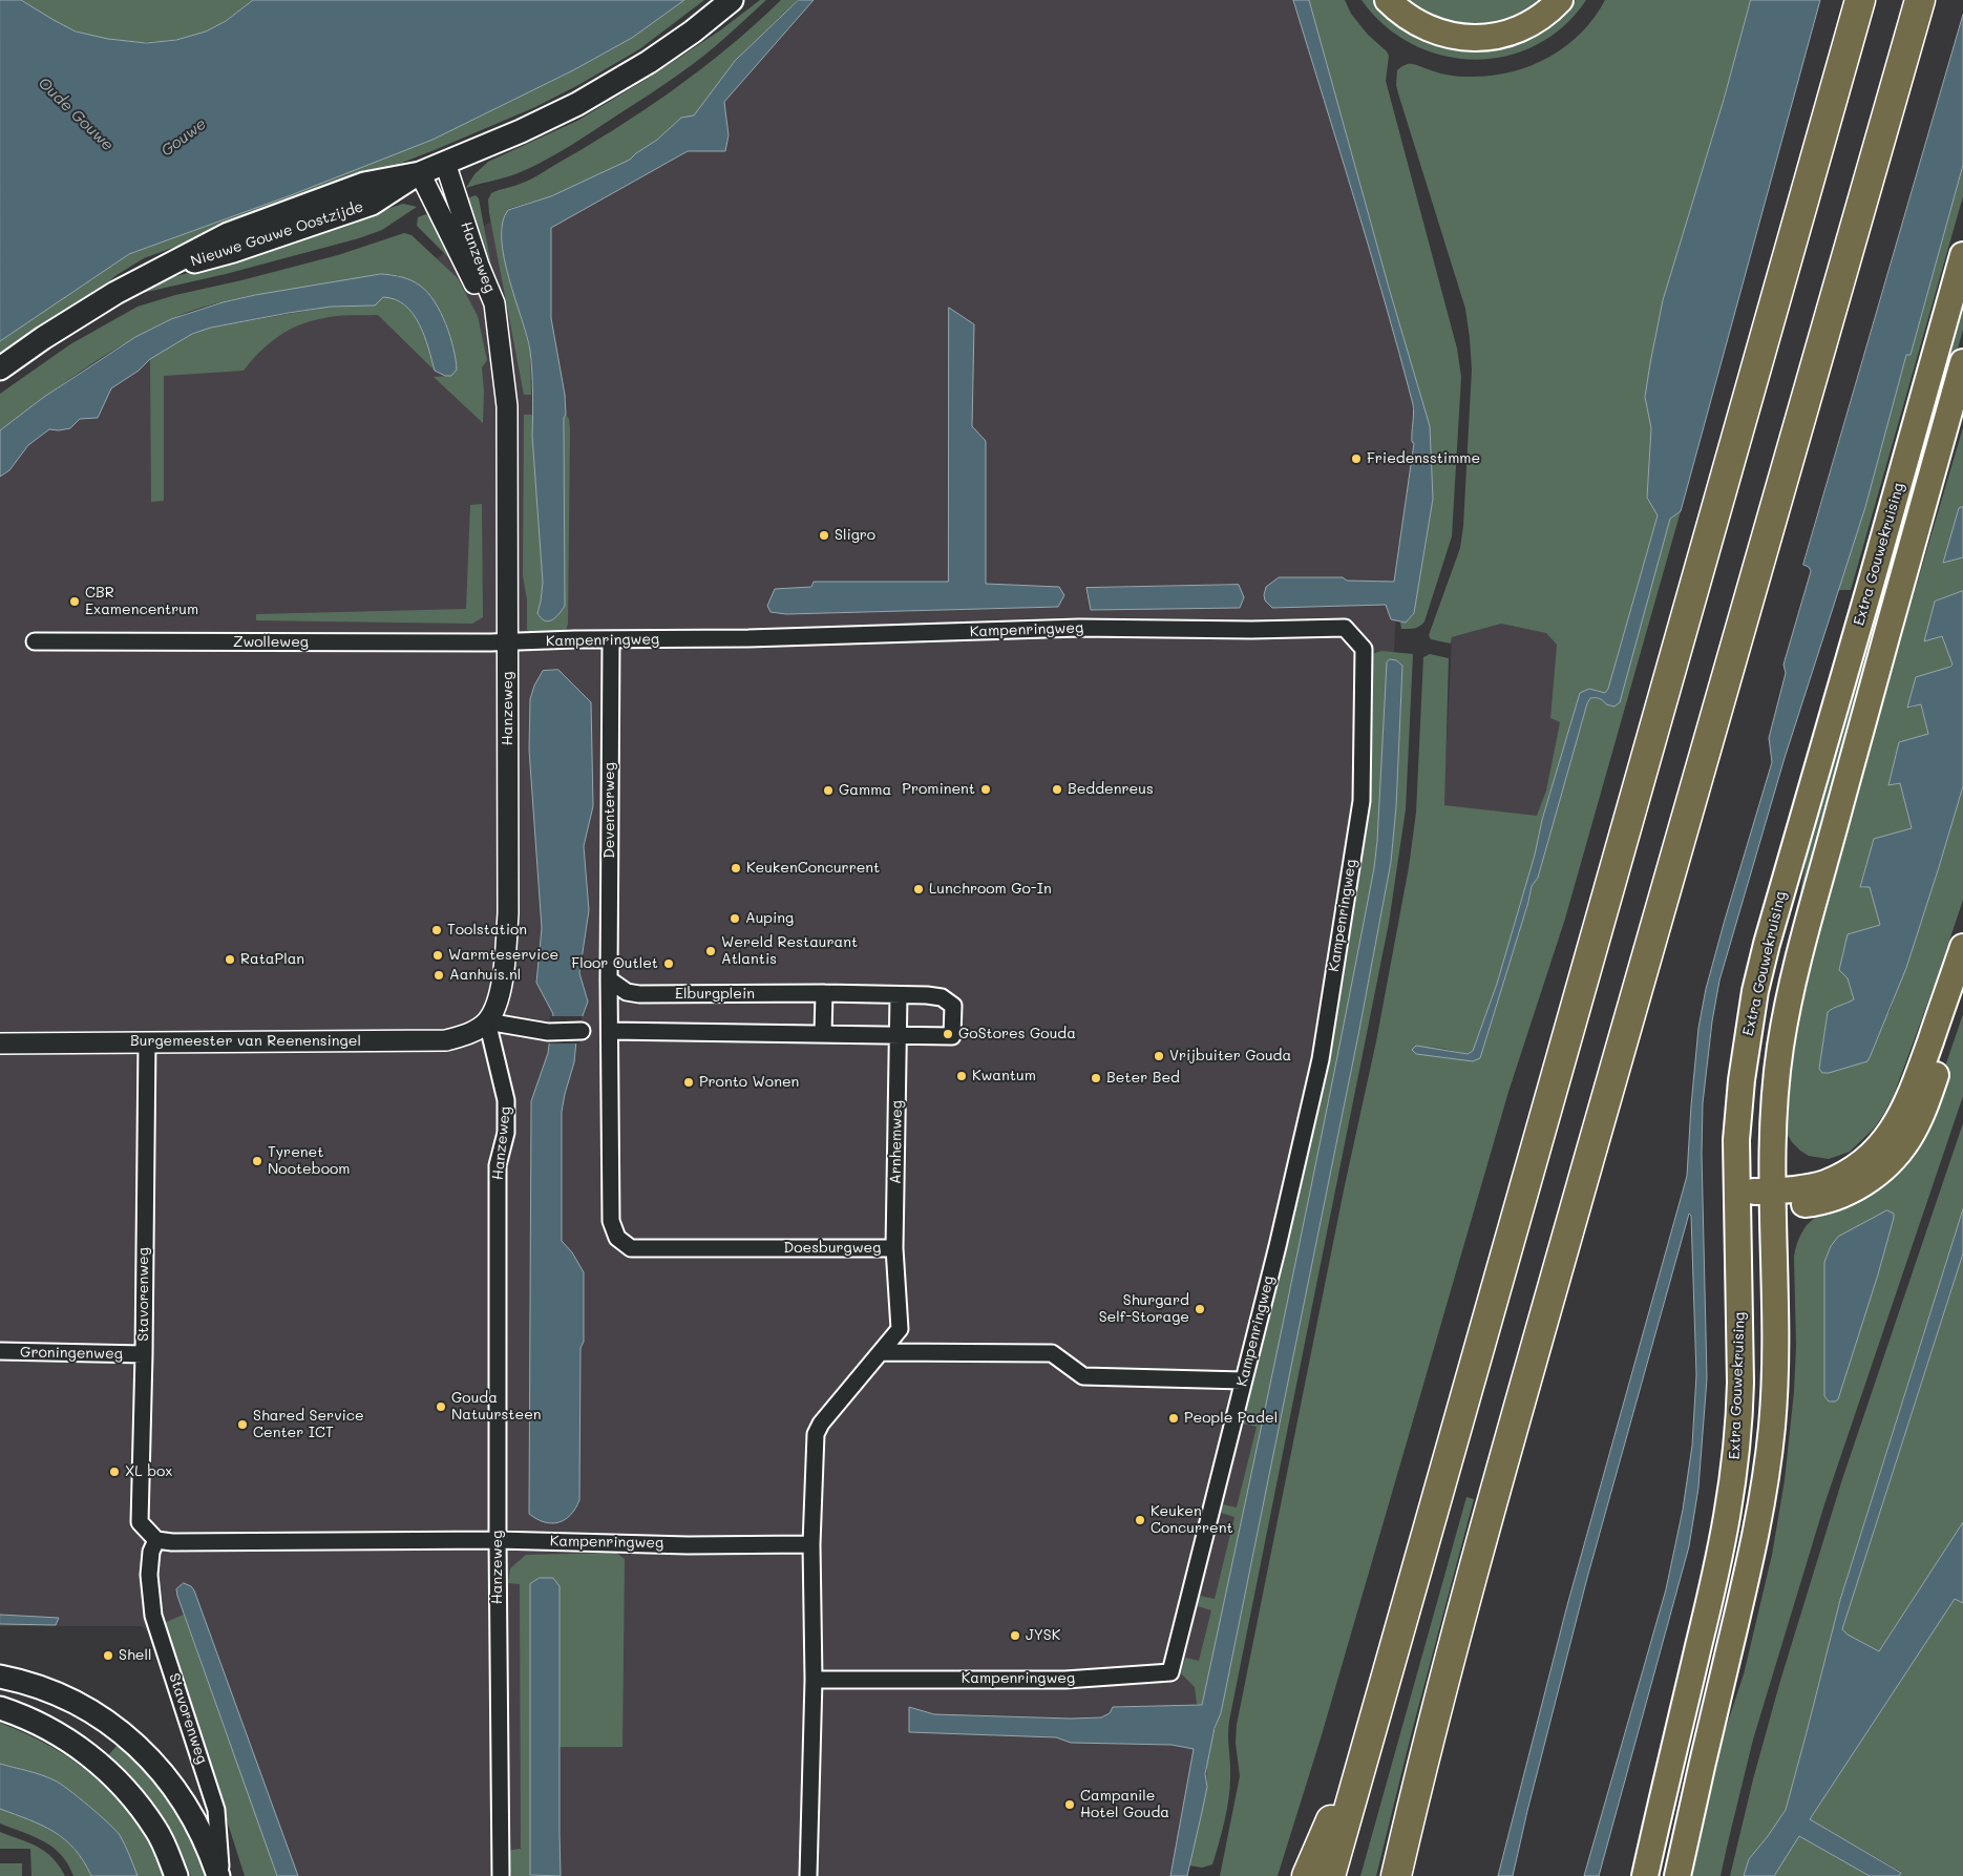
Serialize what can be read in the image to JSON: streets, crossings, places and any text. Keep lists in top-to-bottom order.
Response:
{
  "streets": {
    "main road": ["Nieuwe Gouwe Oostzijde", "Extra Gouwekruising"],
    "street": [
      "Hanzeweg",
      "Kampenringweg",
      "Zwolleweg",
      "Deventerweg",
      "Elburgplein",
      "Burgemeester van Reenensingel",
      "Arnhemweg",
      "Doesburgweg",
      "Stavorenweg",
      "Groningenweg"
    ]
  },
  "crossings": [
    ["Nieuwe Gouwe Oostzijde", "Hanzeweg"],
    ["Hanzeweg", "Kampenringweg"],
    ["Hanzeweg", "Zwolleweg"],
    ["Hanzeweg", "Burgemeester van Reenensingel"],
    ["Kampenringweg", "Zwolleweg"],
    ["Kampenringweg", "Deventerweg"],
    ["Deventerweg", "Elburgplein"],
    ["Deventerweg", "Doesburgweg"],
    ["Elburgplein", "Arnhemweg"],
    ["Elburgplein", "Doesburgweg"],
    ["Burgemeester van Reenensingel", "Stavorenweg"],
    ["Arnhemweg", "Doesburgweg"],
    ["Stavorenweg", "Groningenweg"]
  ],
  "water": ["Oude Gouwe", "Gouwe"],
  "places": [
    "Friedensstimme",
    "Sligro",
    "CBR Examencentrum",
    "Prominent",
    "Beddenreus",
    "Gamma",
    "KeukenConcurrent",
    "Lunchroom Go-In",
    "Auping",
    "Toolstation",
    "Wereld Restaurant Atlantis",
    "Warmteservice",
    "RataPlan",
    "Floor Outlet",
    "Aanhuis.nl",
    "GoStores Gouda",
    "Vrijbuiter Gouda",
    "Kwantum",
    "Beter Bed",
    "Pronto Wonen",
    "Tyrenet Nooteboom",
    "Shurgard Self-Storage",
    "Gouda Natuursteen",
    "People Padel",
    "Shared Service Center ICT",
    "XL box",
    "Keuken Concurrent",
    "JYSK",
    "Shell",
    "Campanile Hotel Gouda"
  ]
}
